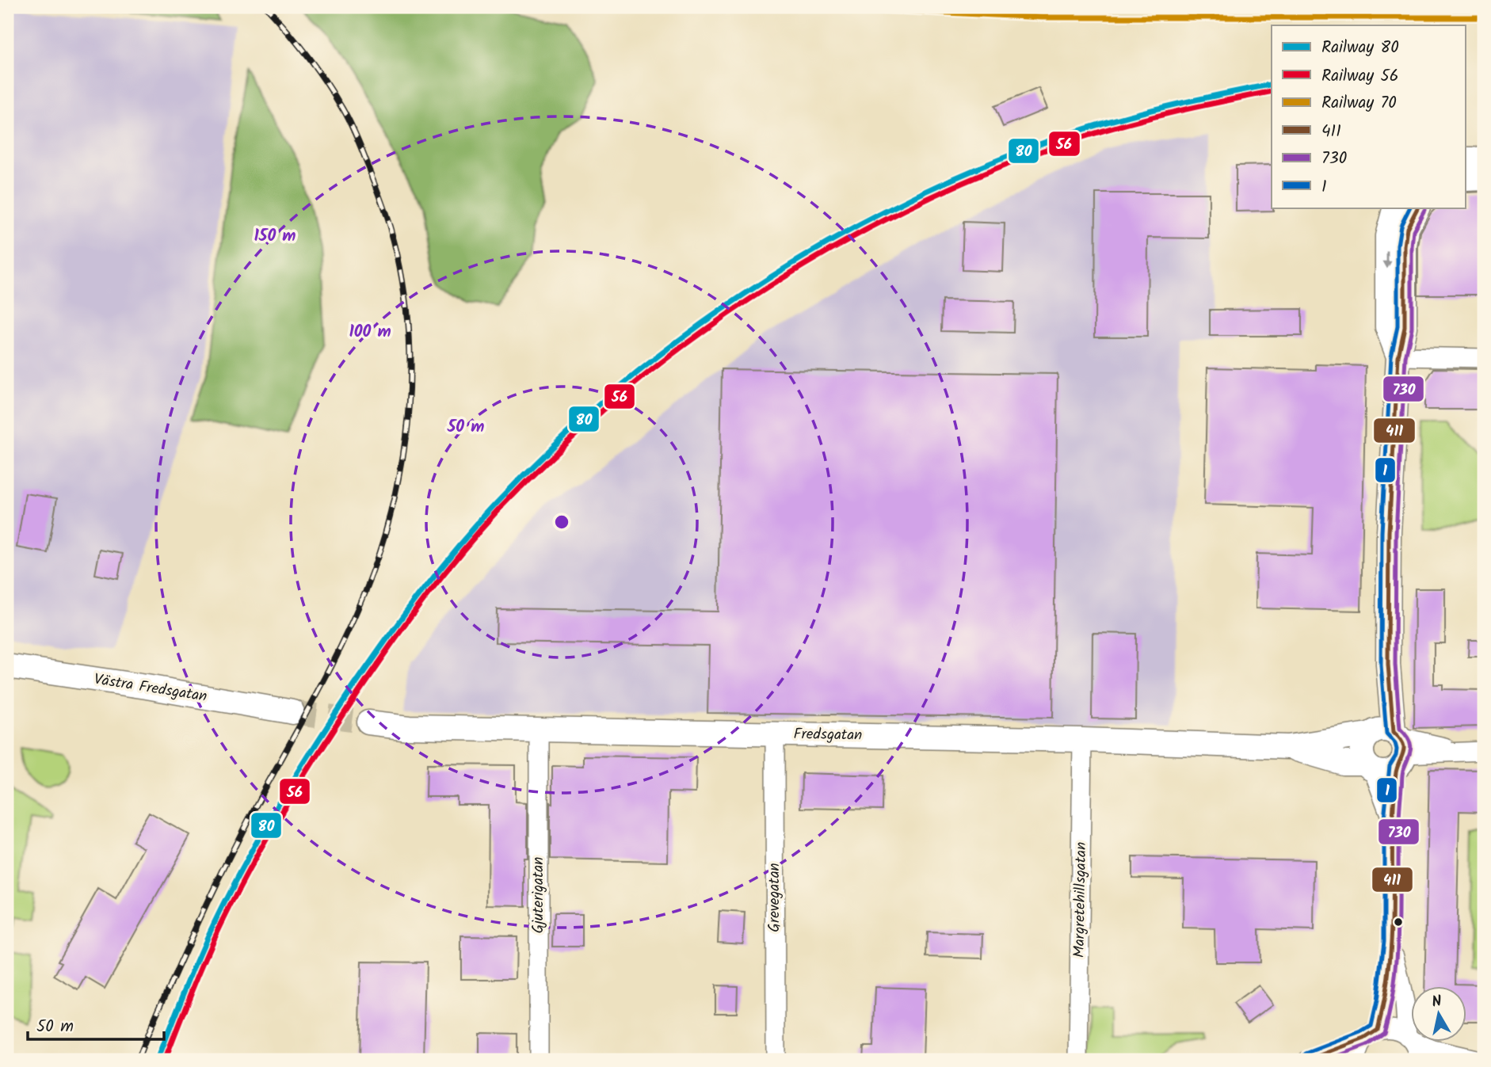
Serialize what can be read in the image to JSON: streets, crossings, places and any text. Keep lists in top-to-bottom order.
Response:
{
  "streets": {
    "street": [
      "Västra Fredsgatan",
      "Fredsgatan",
      "Gjuterigatan",
      "Grevegatan",
      "Margretehillsgatan"
    ]
  },
  "crossings": [
    ["Fredsgatan", "Gjuterigatan"],
    ["Fredsgatan", "Grevegatan"],
    ["Fredsgatan", "Margretehillsgatan"]
  ],
  "lines": [
    "rail line 70",
    "rail line 80",
    "rail line 56",
    "transit line 411",
    "transit line 1",
    "transit line 730"
  ],
  "legend": [
    "Railway 80",
    "Railway 56",
    "Railway 70",
    "411",
    "730",
    "1"
  ],
  "scale_bar": "50 m",
  "north": "top",
  "rings": ["150 m", "100 m", "50 m"]
}
